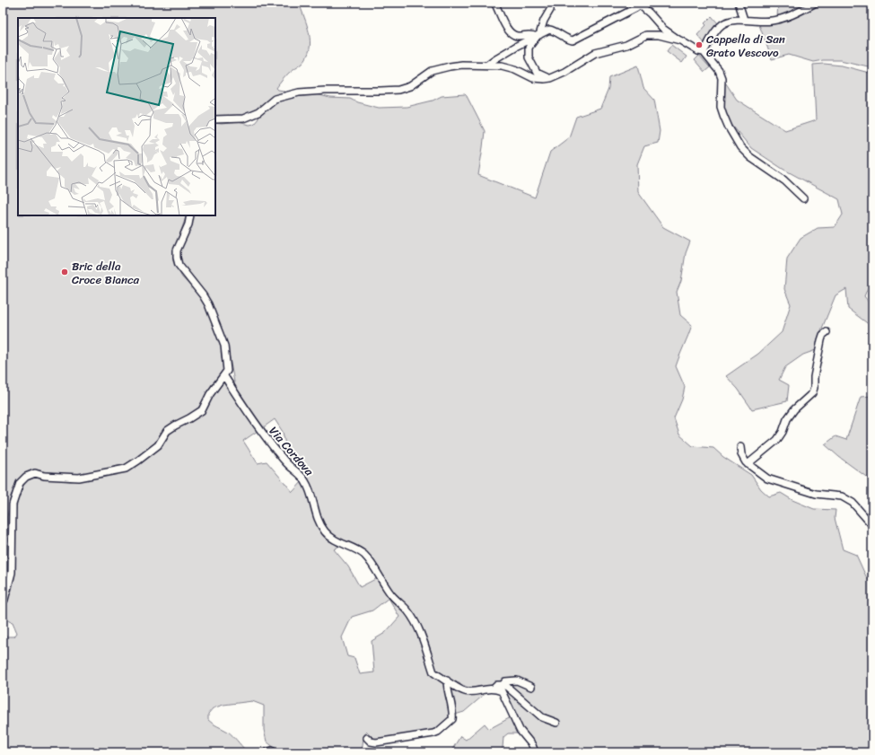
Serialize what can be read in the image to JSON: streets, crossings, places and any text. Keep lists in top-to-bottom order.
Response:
{
  "streets": {
    "street": ["Via Cordova"]
  },
  "places": ["Cappella di San Grato Vescovo", "Bric della Croce Bianca"]
}
